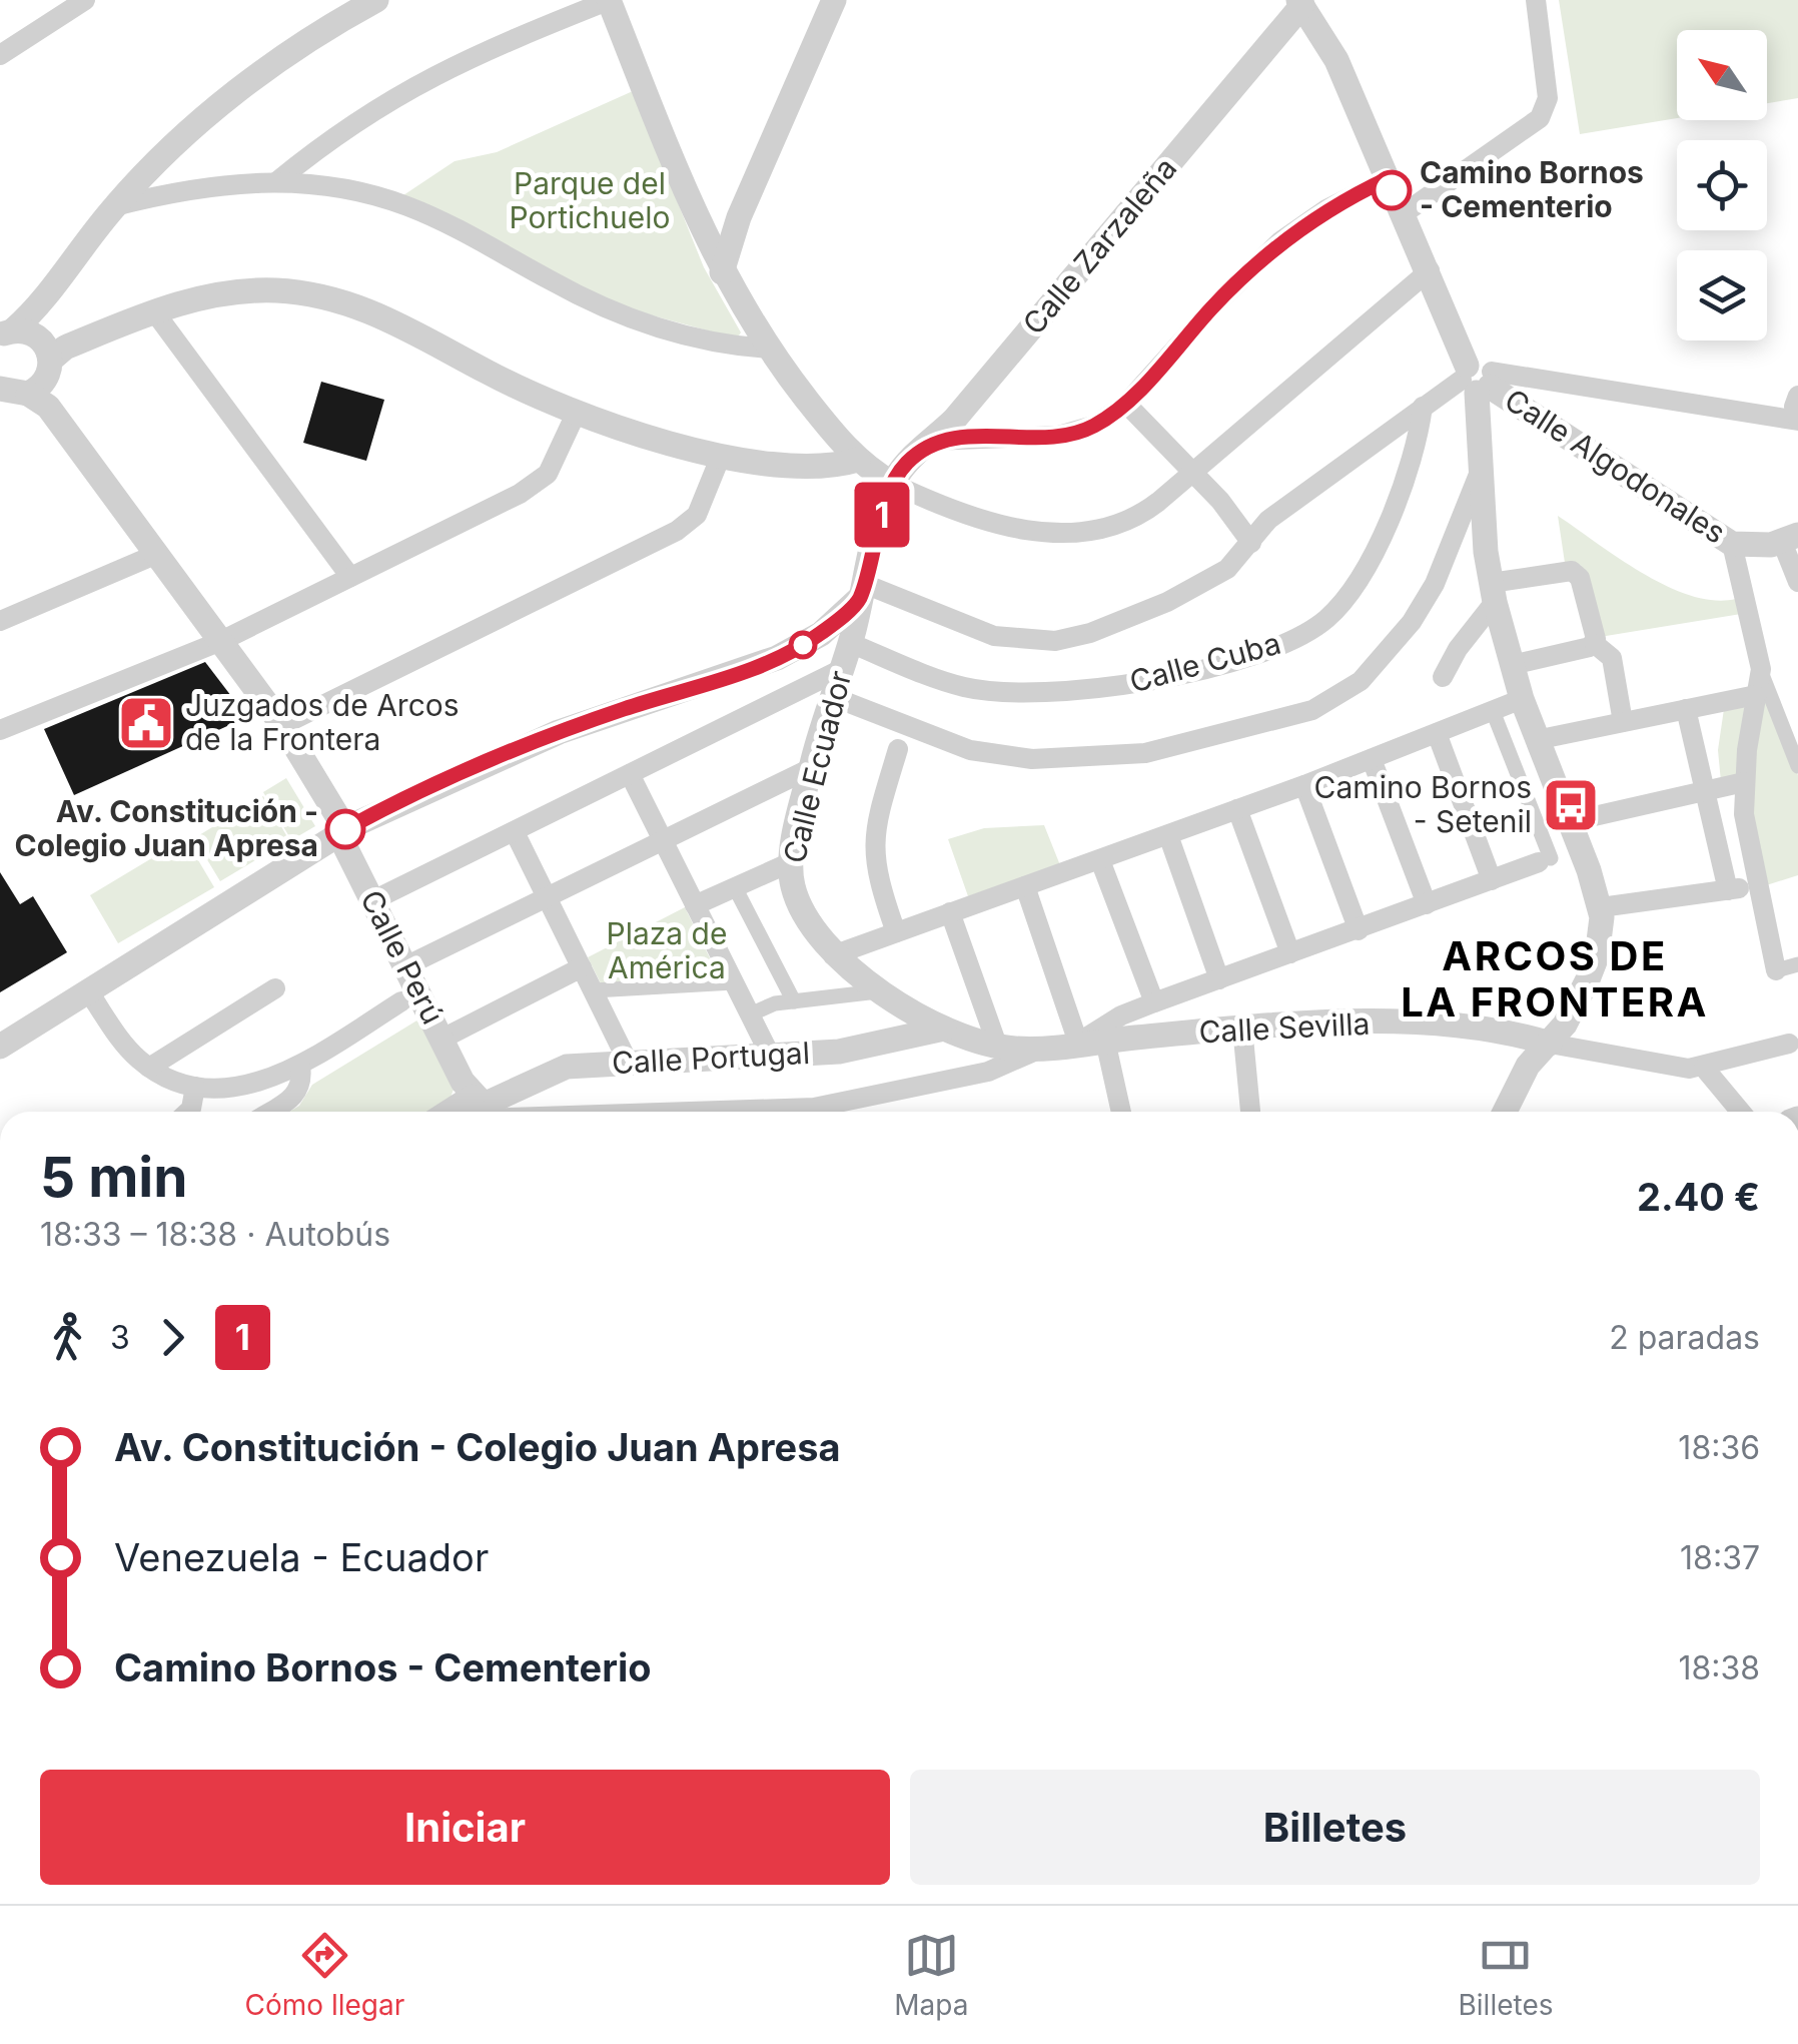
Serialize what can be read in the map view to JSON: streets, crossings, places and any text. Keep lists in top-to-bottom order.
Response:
{
  "streets": {
    "street": [
      "Calle Zarzaleña",
      "Calle Algodonales",
      "Calle Cuba",
      "Calle Ecuador",
      "Calle Perú",
      "Calle Sevilla",
      "Calle Portugal"
    ]
  },
  "crossings": [
    ["Calle Zarzaleña", "Calle Ecuador"],
    ["Calle Cuba", "Calle Ecuador"],
    ["Calle Ecuador", "Calle Sevilla"],
    ["Calle Ecuador", "Calle Portugal"],
    ["Calle Perú", "Calle Portugal"]
  ],
  "districts": ["ARCOS DE LA FRONTERA"],
  "parks": ["Parque del Portichuelo", "Plaza de América"],
  "places": {
    "other": ["Camino Bornos - Cementerio", "Av. Constitución - Colegio Juan Apresa"],
    "public building": ["Juzgados de Arcos de la Frontera"],
    "bus stop": ["Camino Bornos - Setenil"]
  },
  "lines": ["bus line 1"],
  "north": "top left",
  "page": {
    "on_map": "1",
    "heading": ["5 min", "18:33 – 18:38 · Autobús", "2.40 €"],
    "legs": ["3", "1", "2 paradas"],
    "list": [
      {
        "name": "Av. Constitución - Colegio Juan Apresa",
        "value": "18:36"
      },
      {
        "name": "Venezuela - Ecuador",
        "value": "18:37"
      },
      {
        "name": "Camino Bornos - Cementerio",
        "value": "18:38"
      }
    ],
    "buttons": ["Iniciar", "Billetes"],
    "tabs": ["Cómo llegar", "Mapa", "Billetes"]
  }
}
